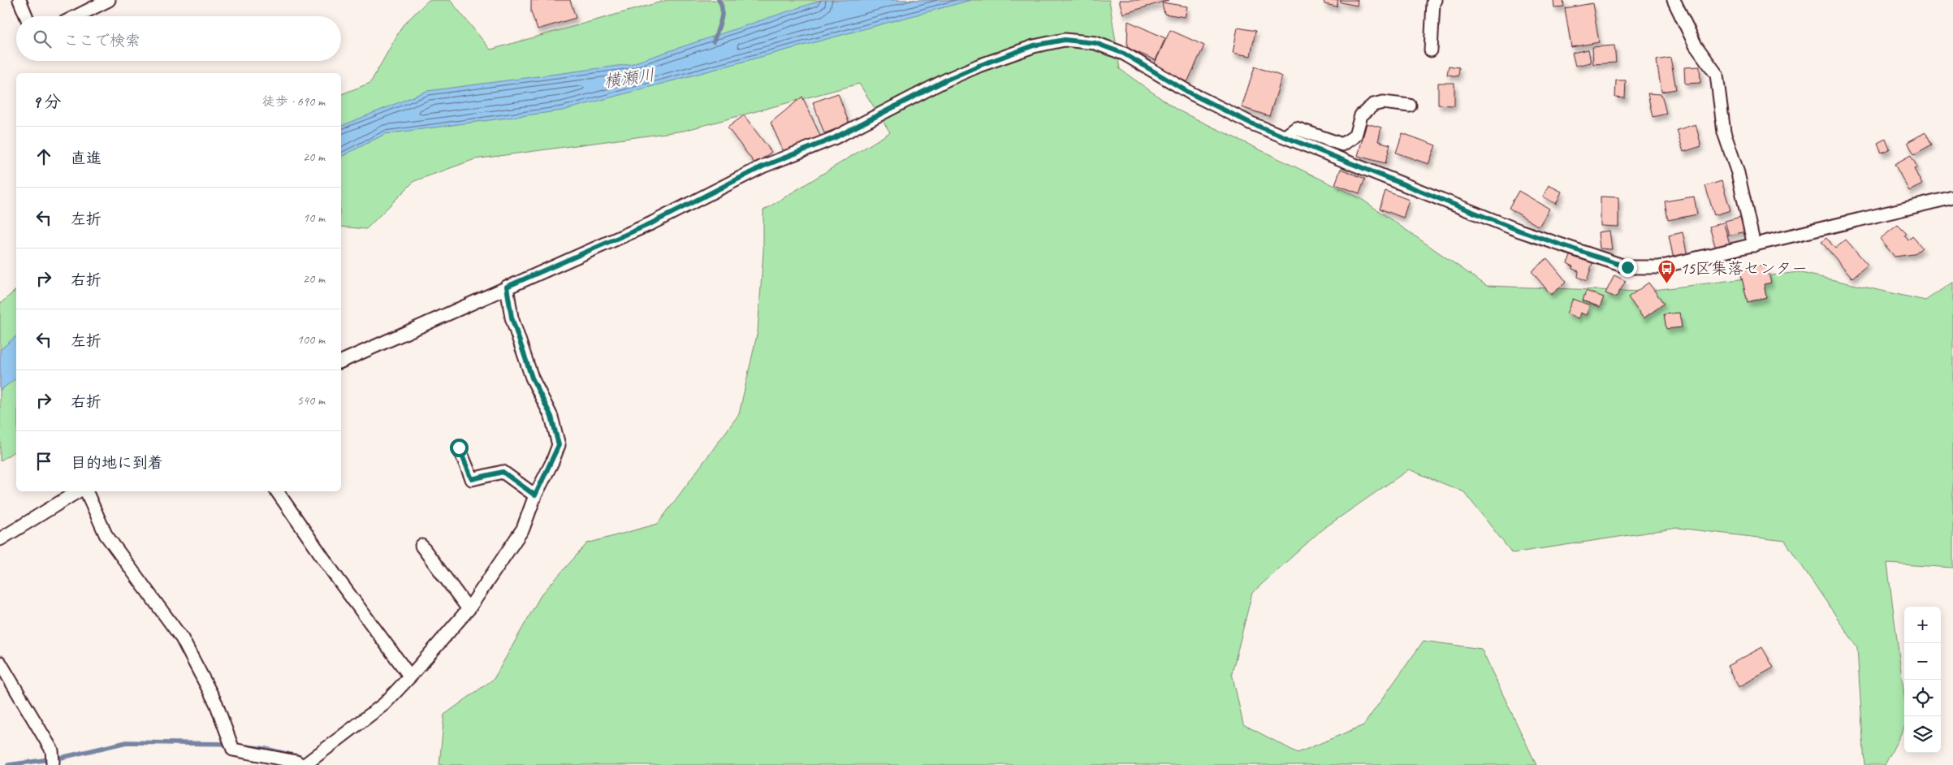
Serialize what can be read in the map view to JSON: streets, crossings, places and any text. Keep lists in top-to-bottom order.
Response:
{
  "water": ["横瀬川"],
  "places": {
    "bus stop": ["15区集落センター"]
  },
  "page": {
    "search": "ここで検索",
    "heading": ["9 分", "徒歩 · 690 m"],
    "list": [
      ["直進", "20 m"],
      ["左折", "10 m"],
      ["右折", "20 m"],
      ["左折", "100 m"],
      ["右折", "540 m"],
      "目的地に到着"
    ],
    "map_buttons": ["+", "−"]
  }
}
